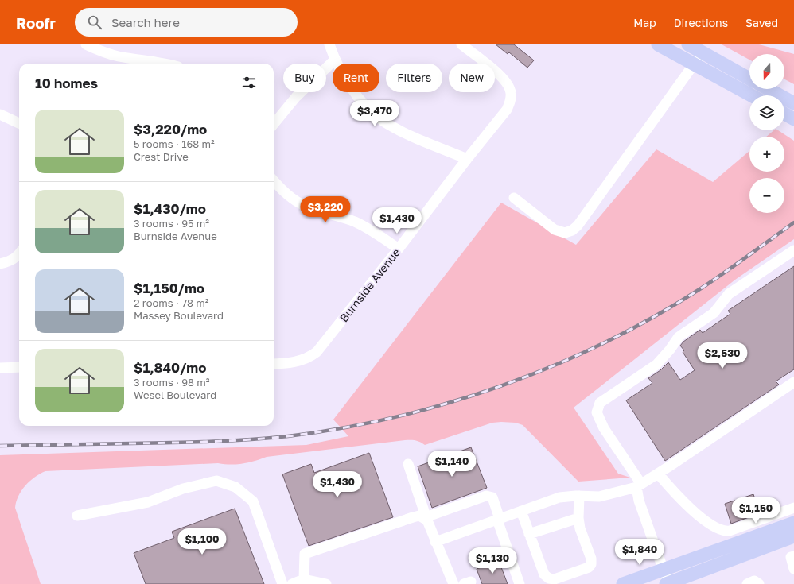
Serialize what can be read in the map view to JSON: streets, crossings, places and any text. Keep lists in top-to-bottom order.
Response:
{
  "streets": {
    "street": ["Burnside Avenue"]
  },
  "north": "bottom",
  "page": {
    "header": "Roofr",
    "search": "Search here",
    "nav": ["Map", "Directions", "Saved"],
    "map_buttons": ["+", "−"],
    "chip": [
      "Buy",
      "Rent",
      "Filters",
      "New"
    ],
    "heading": "10 homes",
    "price": [
      "$3,470",
      "$3,220",
      "$1,430",
      "$2,530",
      "$1,140",
      "$1,430",
      "$1,150",
      "$1,100",
      "$1,840",
      "$1,130"
    ],
    "list": [
      {
        "name": "$3,220/mo",
        "note": "5 rooms · 168 m² · Crest Drive"
      },
      {
        "name": "$1,430/mo",
        "note": "3 rooms · 95 m² · Burnside Avenue"
      },
      {
        "name": "$1,150/mo",
        "note": "2 rooms · 78 m² · Massey Boulevard"
      },
      {
        "name": "$1,840/mo",
        "note": "3 rooms · 98 m² · Wesel Boulevard"
      }
    ]
  }
}
